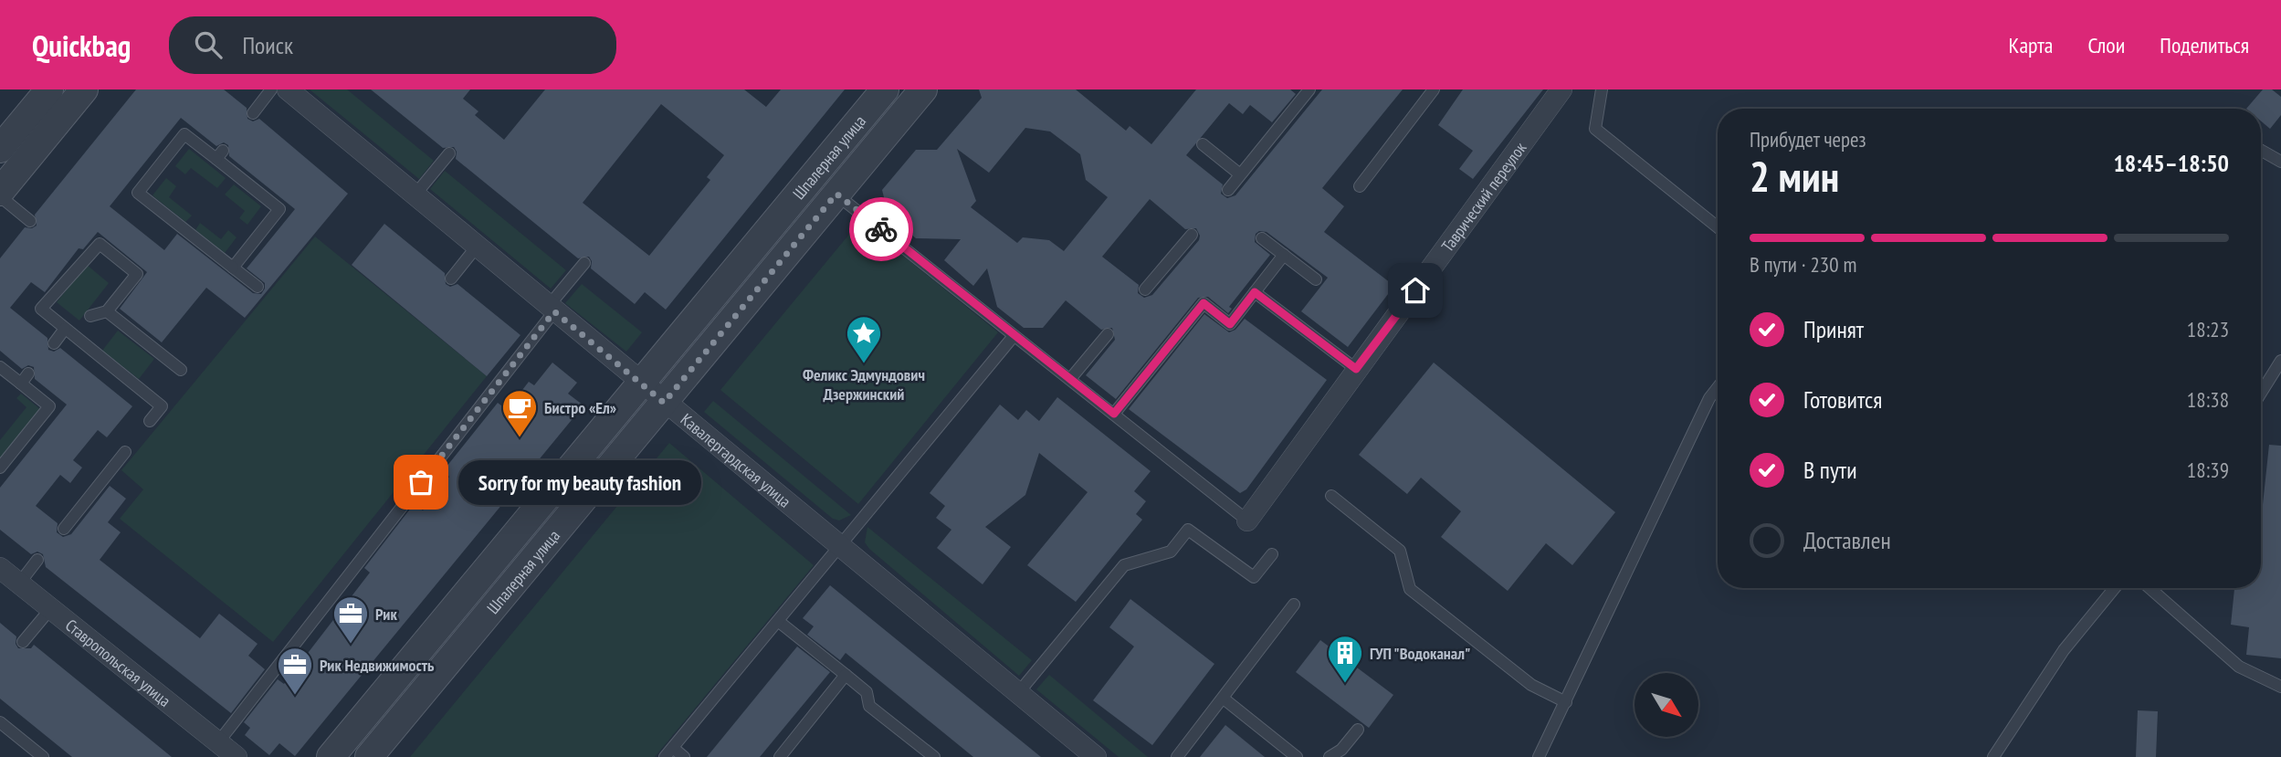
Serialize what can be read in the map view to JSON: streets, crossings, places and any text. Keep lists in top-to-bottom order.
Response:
{
  "streets": {
    "street": [
      "Шпалерная улица",
      "Таврический переулок",
      "Кавалергардская улица",
      "Ставропольская улица"
    ]
  },
  "crossings": [
    ["Шпалерная улица", "Кавалергардская улица"]
  ],
  "places": {
    "place": ["Феликс Эдмундович Дзержинский"],
    "cafe": ["Бистро «Ел»"],
    "other": ["Sorry for my beauty fashion"],
    "office": ["Рик", "Рик Недвижимость"],
    "building": ["ГУП \"Водоканал\""]
  },
  "north": "bottom right",
  "page": {
    "header": "Quickbag",
    "search": "Поиск",
    "nav": ["Карта", "Слои", "Поделиться"],
    "heading": ["2 мин", "Прибудет через", "18:45–18:50"],
    "bar": "В пути · 230 m",
    "list": [
      ["Принят", "18:23"],
      ["Готовится", "18:38"],
      ["В пути", "18:39"],
      "Доставлен"
    ],
    "bubble": "Sorry for my beauty fashion"
  }
}
